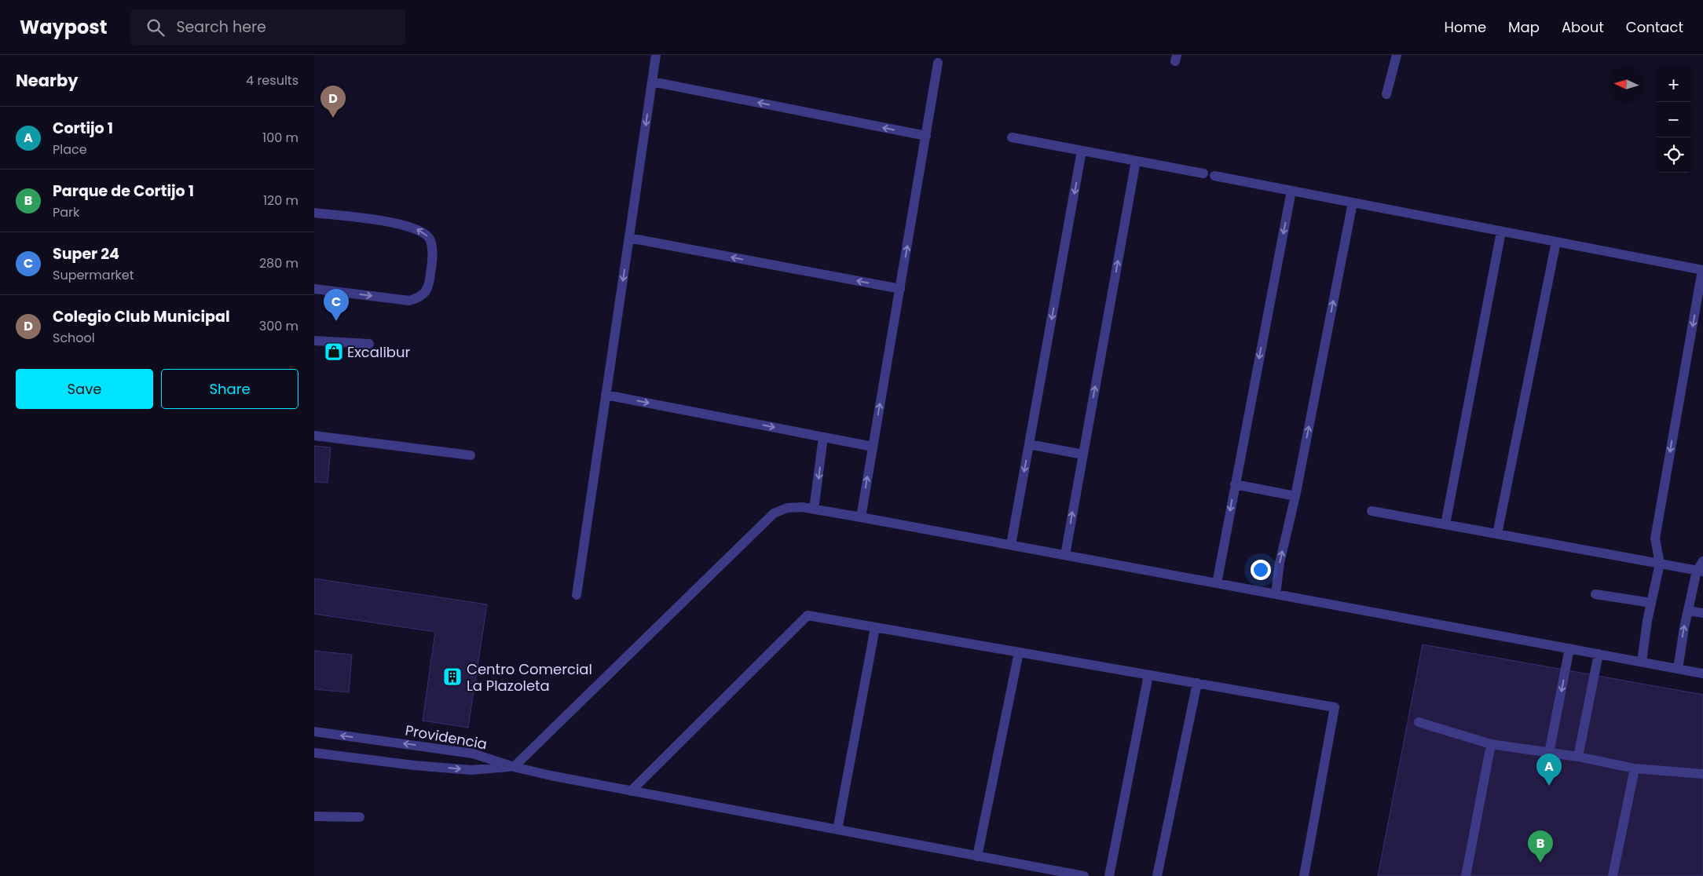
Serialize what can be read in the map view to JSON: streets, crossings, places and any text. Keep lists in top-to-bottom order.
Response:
{
  "streets": {
    "street": ["Providencia"]
  },
  "places": {
    "shop": ["Excalibur"],
    "building": ["Centro Comercial La Plazoleta"]
  },
  "north": "left",
  "page": {
    "header": "Waypost",
    "search": "Search here",
    "nav": [
      "Home",
      "Map",
      "About",
      "Contact"
    ],
    "heading": ["Nearby", "4 results"],
    "map_buttons": ["+", "−"],
    "pins": [
      "D",
      "C",
      "A",
      "B"
    ],
    "list": [
      {
        "mark": "A",
        "name": "Cortijo 1",
        "note": "Place",
        "value": "100 m"
      },
      {
        "mark": "B",
        "name": "Parque de Cortijo 1",
        "note": "Park",
        "value": "120 m"
      },
      {
        "mark": "C",
        "name": "Super 24",
        "note": "Supermarket",
        "value": "280 m"
      },
      {
        "mark": "D",
        "name": "Colegio Club Municipal",
        "note": "School",
        "value": "300 m"
      }
    ],
    "buttons": ["Save", "Share"]
  }
}
